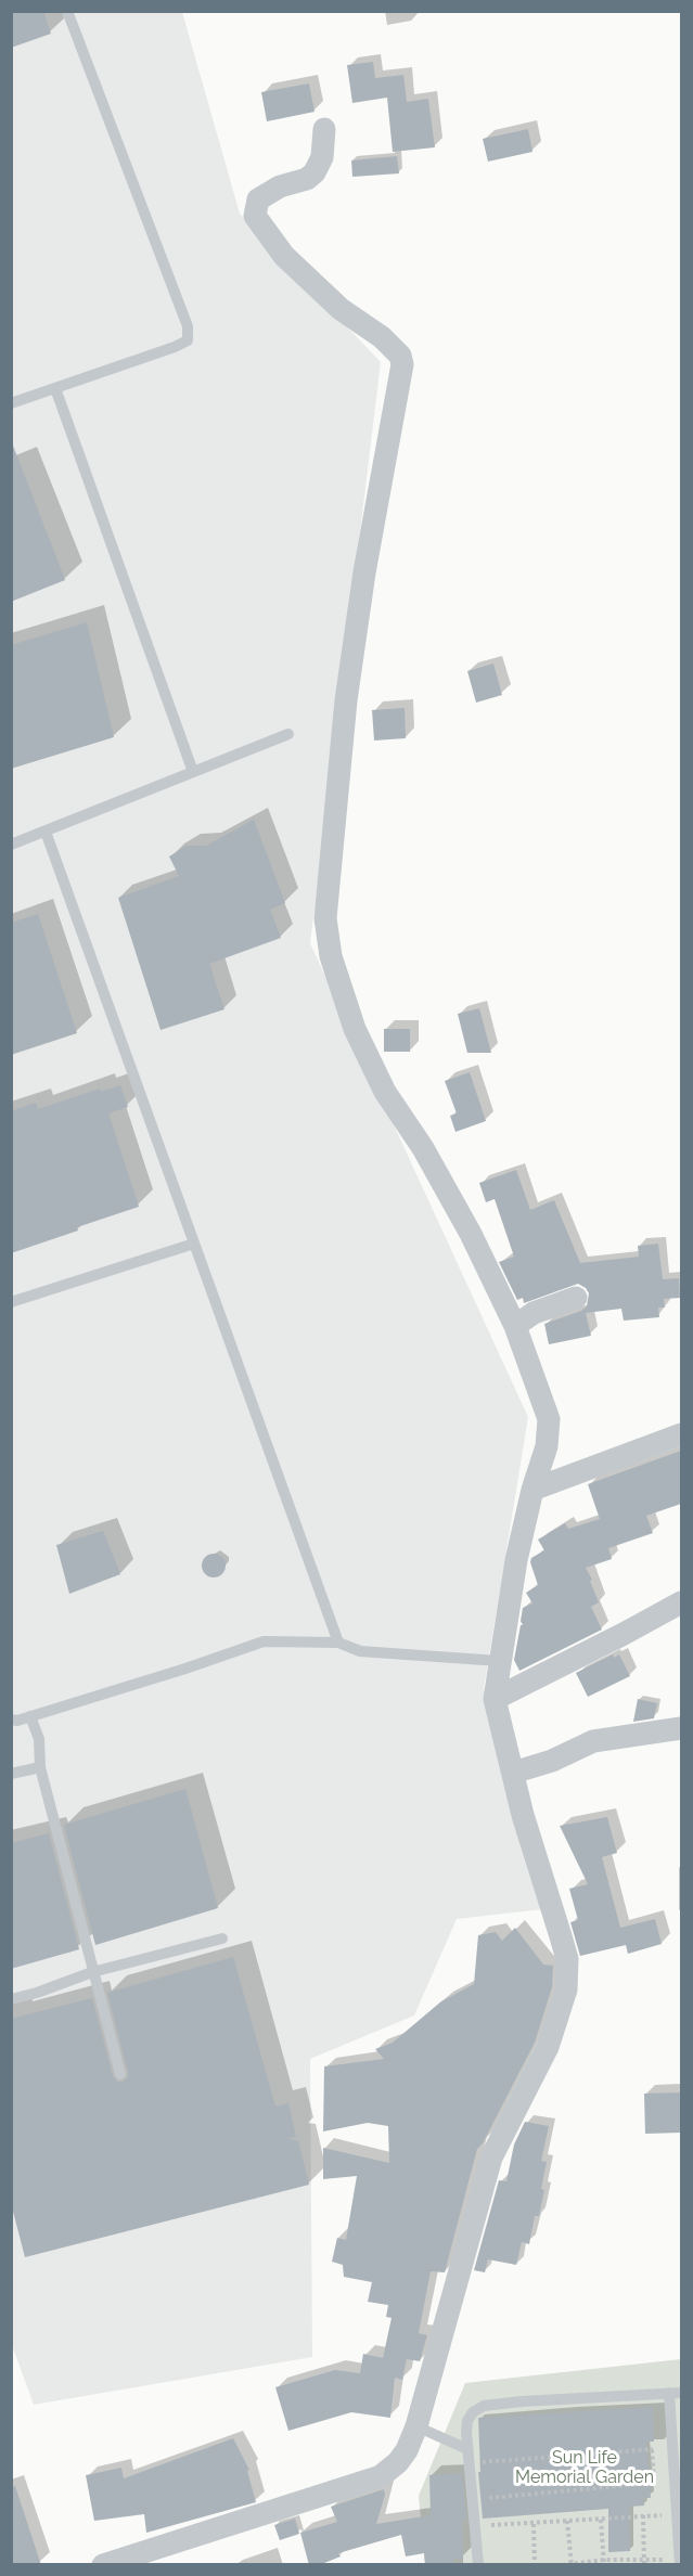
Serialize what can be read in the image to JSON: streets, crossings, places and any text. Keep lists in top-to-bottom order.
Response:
{
  "parks": ["Sun Life Memorial Garden"]
}
